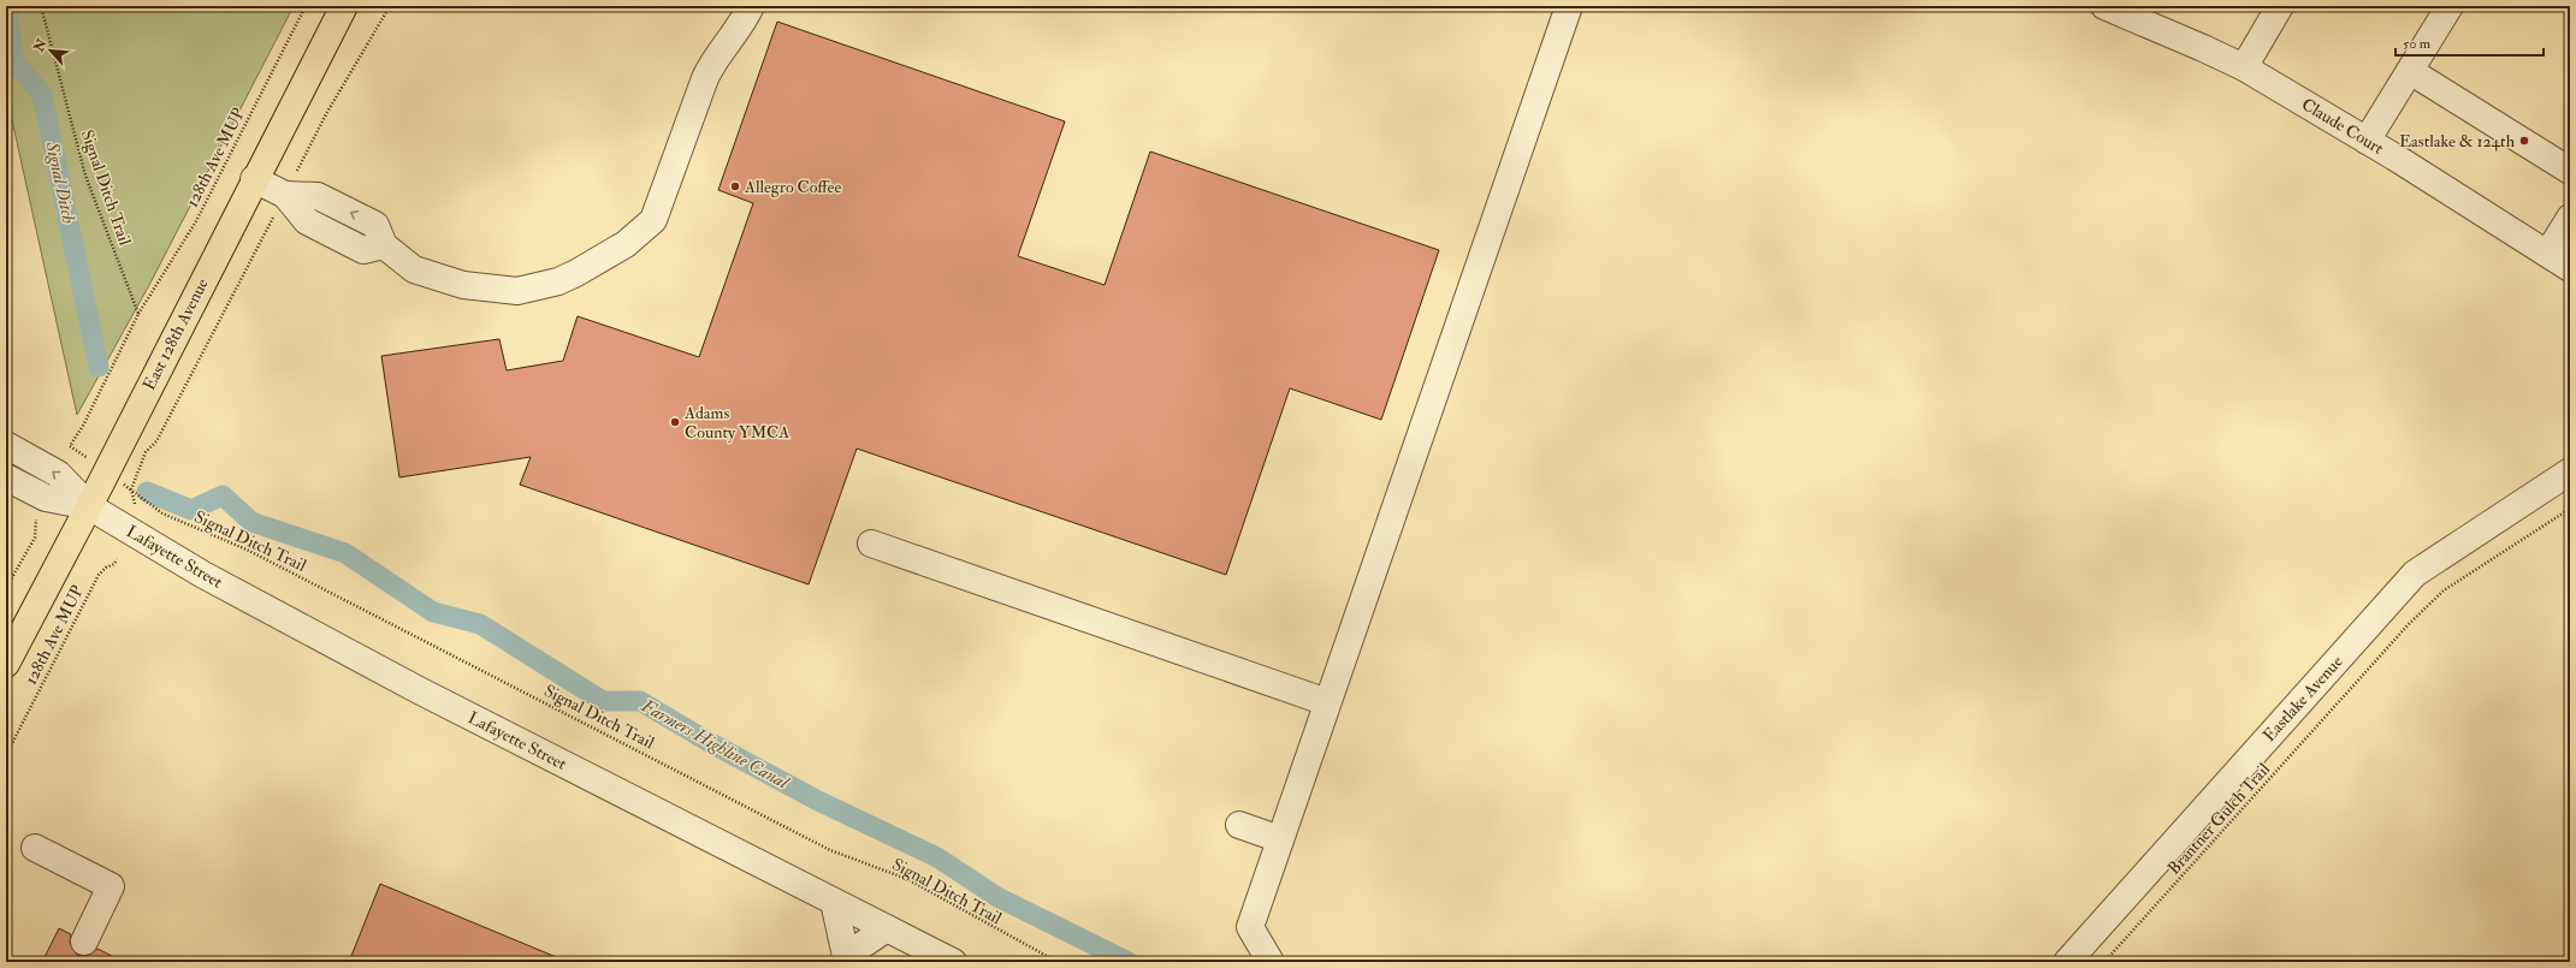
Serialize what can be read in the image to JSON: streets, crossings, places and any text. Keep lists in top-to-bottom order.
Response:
{
  "streets": {
    "main road": ["East 128th Avenue"],
    "street": ["Claude Court", "Lafayette Street", "Eastlake Avenue"],
    "path": ["128th Ave MUP", "Signal Ditch Trail", "Brantner Gulch Trail"]
  },
  "crossings": [
    ["128th Ave MUP", "Signal Ditch Trail"],
    ["East 128th Avenue", "Lafayette Street"]
  ],
  "water": ["Signal Ditch", "Farmers Highline Canal"],
  "places": ["Eastlake & 124th", "Allegro Coffee", "Adams County YMCA"],
  "scale_bar": "50 m",
  "north": "top left"
}
